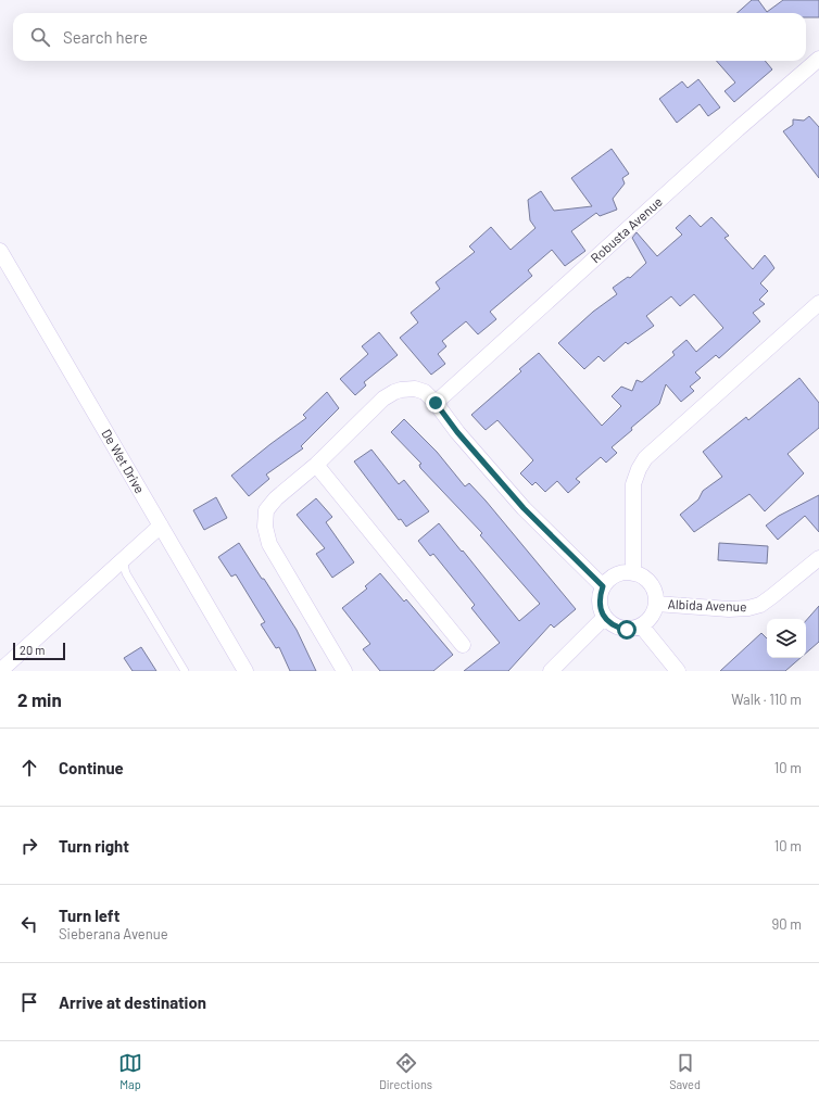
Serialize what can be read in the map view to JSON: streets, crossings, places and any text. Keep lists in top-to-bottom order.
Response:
{
  "streets": {
    "street": ["Robusta Avenue", "De Wet Drive", "Albida Avenue"]
  },
  "scale_bar": "20 m",
  "page": {
    "search": "Search here",
    "scale": "20 m",
    "heading": ["2 min", "Walk · 110 m"],
    "list": [
      ["Continue", "10 m"],
      ["Turn right", "10 m"],
      ["Turn left", "Sieberana Avenue", "90 m"],
      "Arrive at destination"
    ],
    "nav": ["Map", "Directions", "Saved"]
  }
}
